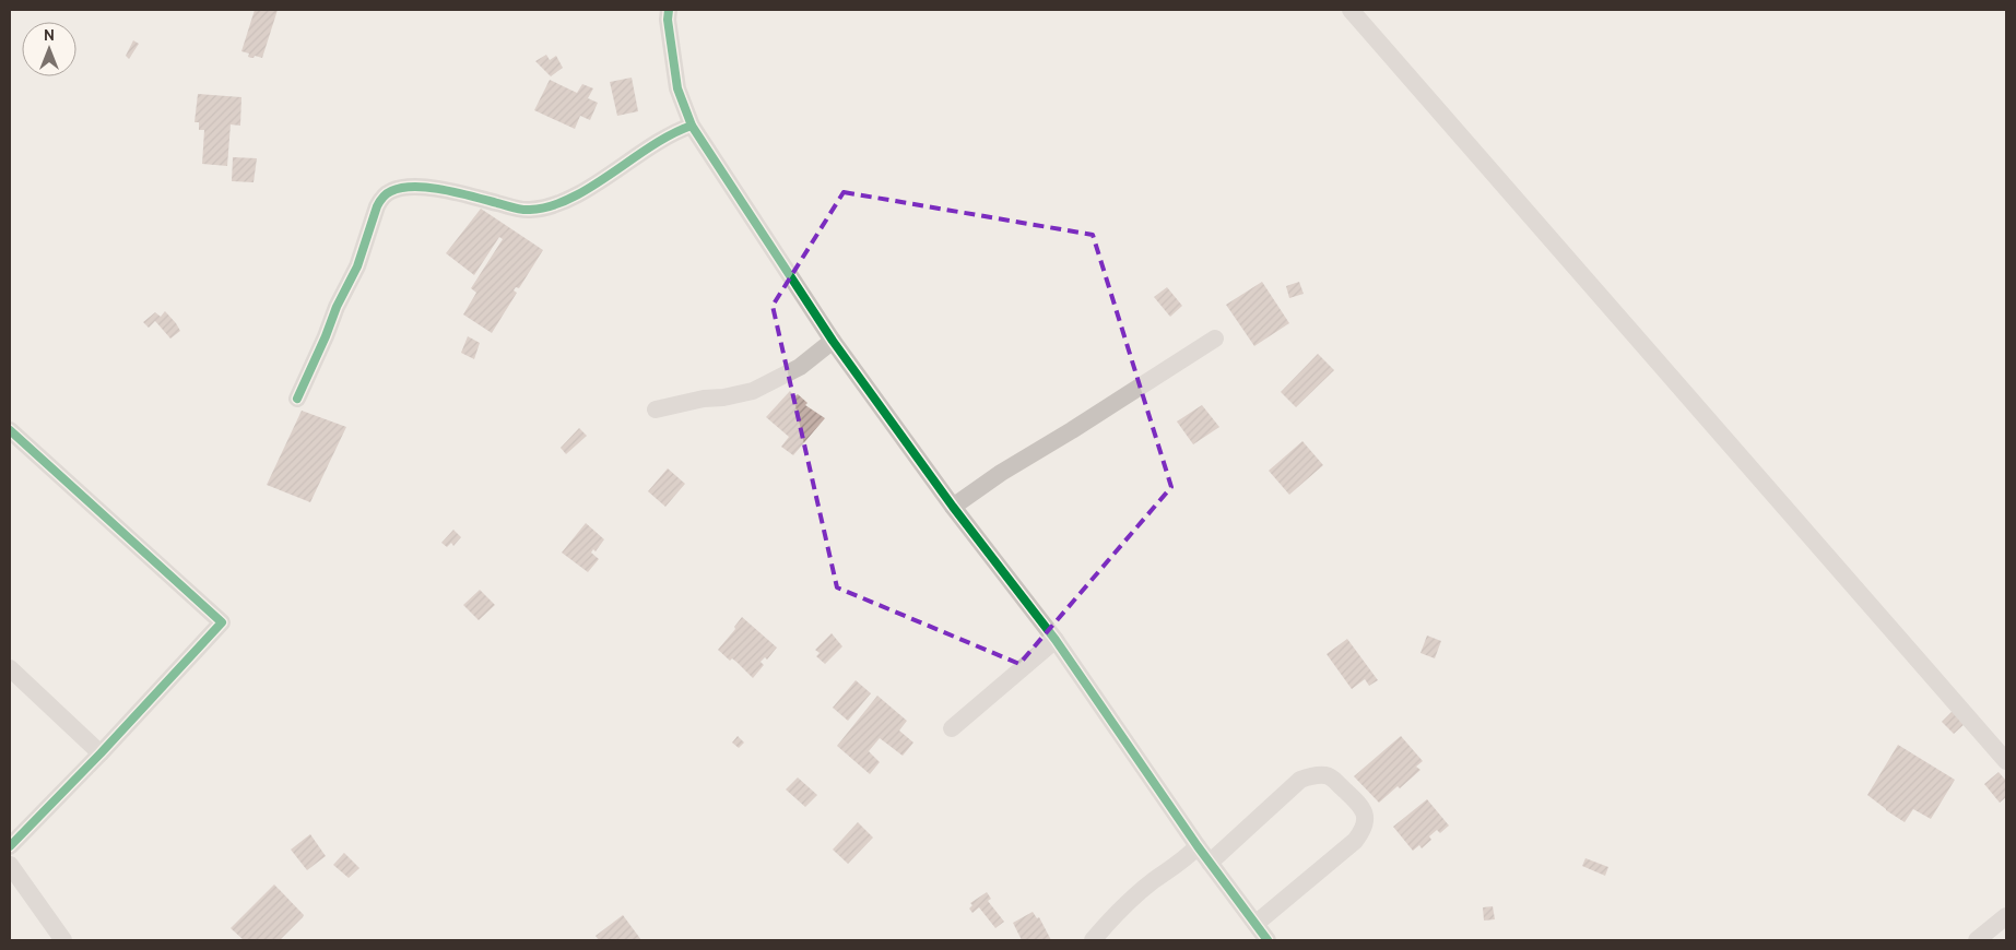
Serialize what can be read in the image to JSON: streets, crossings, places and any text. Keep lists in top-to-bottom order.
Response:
{
  "north": "top"
}
